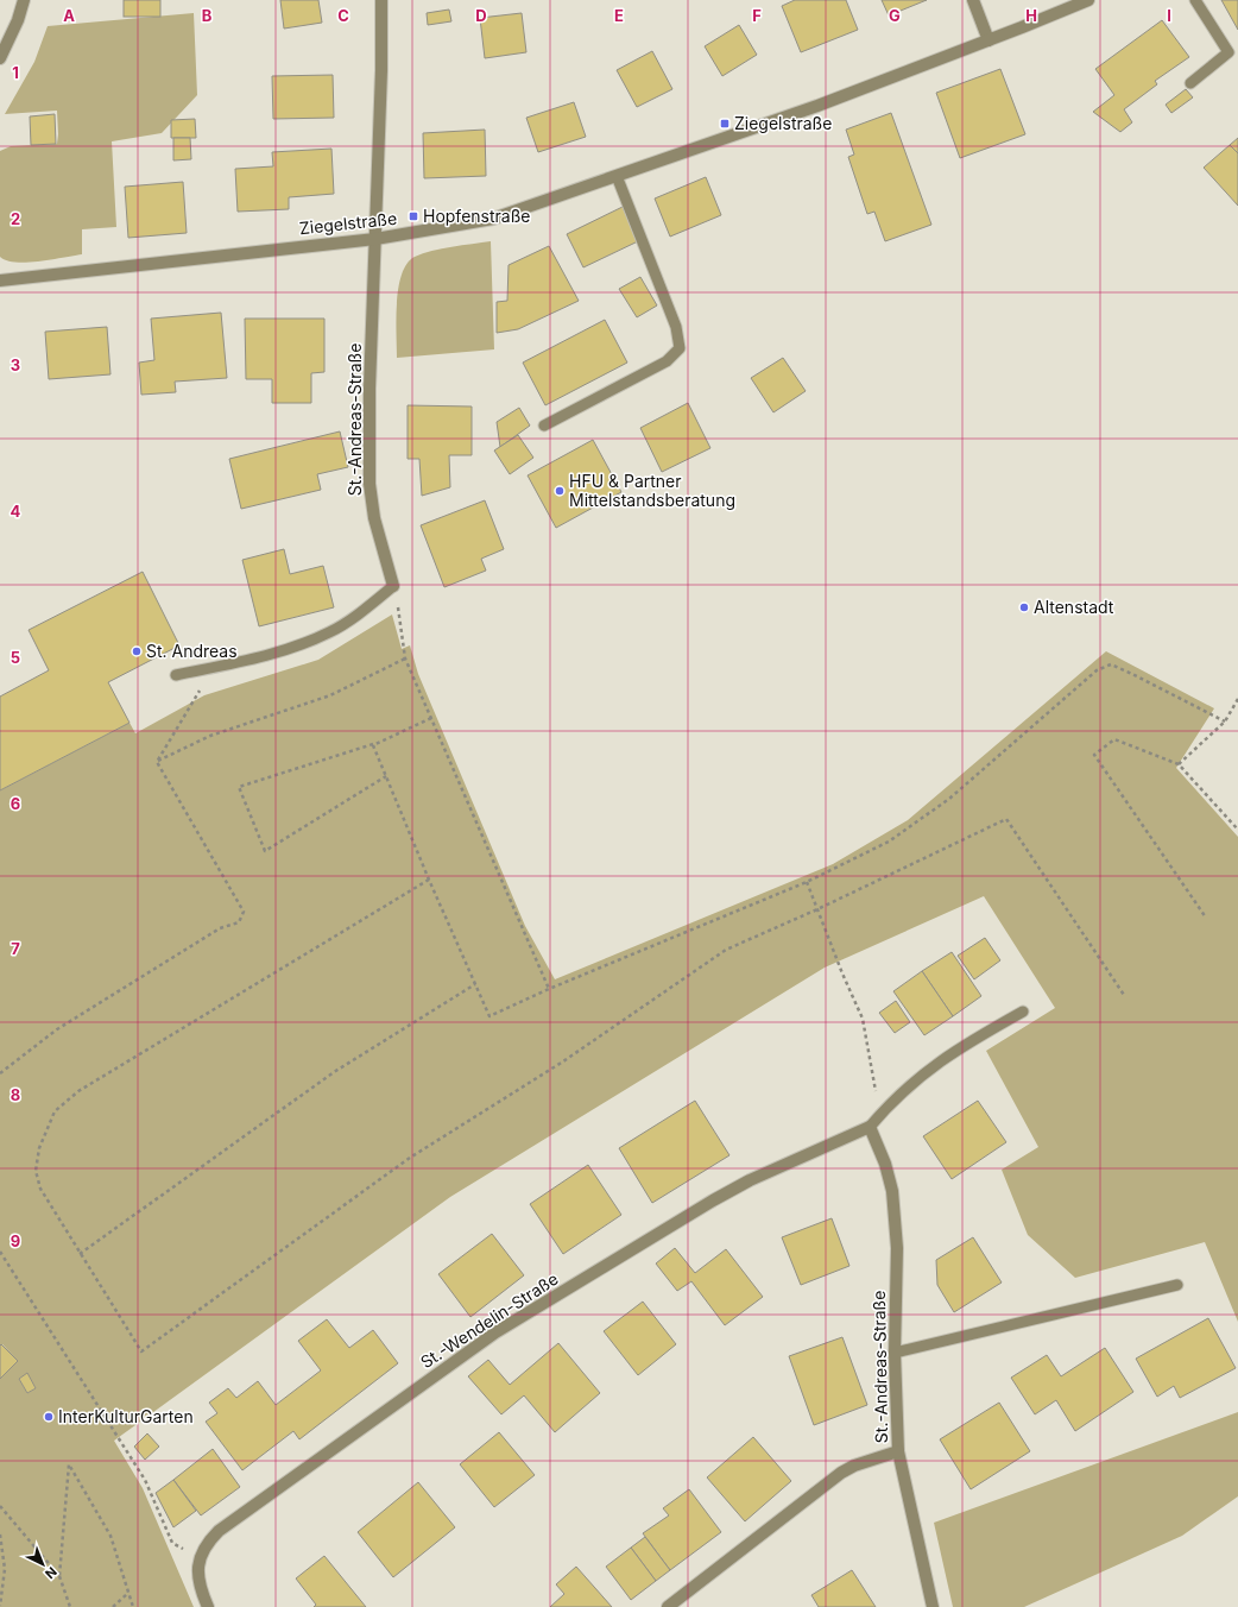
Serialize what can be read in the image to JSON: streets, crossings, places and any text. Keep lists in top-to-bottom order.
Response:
{
  "streets": {
    "street": ["Ziegelstraße", "St.-Andreas-Straße", "St.-Wendelin-Straße"]
  },
  "crossings": [
    ["Ziegelstraße", "St.-Andreas-Straße"],
    ["St.-Andreas-Straße", "St.-Wendelin-Straße"]
  ],
  "places": {
    "transit": ["Ziegelstraße", "Hopfenstraße"],
    "other": [
      "HFU & Partner Mittelstandsberatung",
      "Altenstadt",
      "St. Andreas",
      "InterKulturGarten"
    ]
  },
  "north": "bottom right",
  "grid": {
    "columns": [
      "A",
      "B",
      "C",
      "D",
      "E",
      "F",
      "G",
      "H",
      "I"
    ],
    "rows": [
      "1",
      "2",
      "3",
      "4",
      "5",
      "6",
      "7",
      "8",
      "9"
    ]
  }
}
